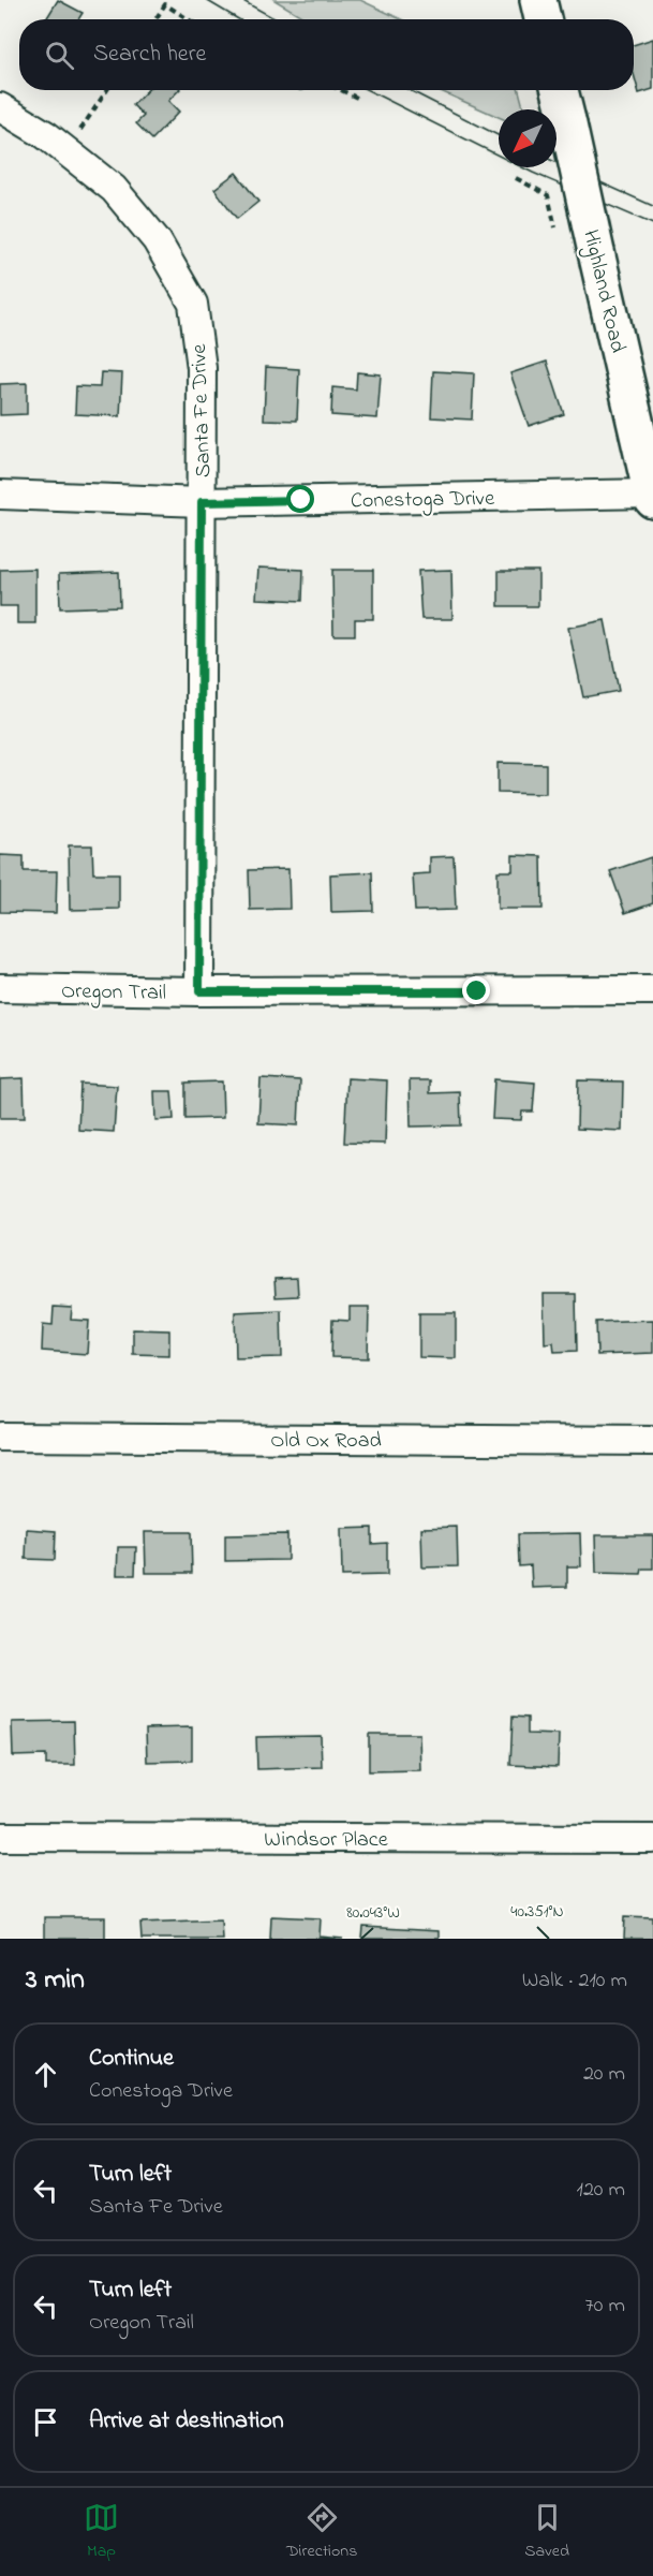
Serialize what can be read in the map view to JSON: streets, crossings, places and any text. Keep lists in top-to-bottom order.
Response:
{
  "streets": {
    "street": [
      "Highland Road",
      "Santa Fe Drive",
      "Conestoga Drive",
      "Oregon Trail",
      "Old Ox Road",
      "Windsor Place"
    ]
  },
  "crossings": [
    ["Highland Road", "Conestoga Drive"],
    ["Santa Fe Drive", "Conestoga Drive"],
    ["Santa Fe Drive", "Oregon Trail"]
  ],
  "north": "bottom left",
  "page": {
    "search": "Search here",
    "heading": ["3 min", "Walk · 210 m"],
    "list": [
      ["Continue", "Conestoga Drive", "20 m"],
      ["Turn left", "Santa Fe Drive", "120 m"],
      ["Turn left", "Oregon Trail", "70 m"],
      "Arrive at destination"
    ],
    "nav": ["Map", "Directions", "Saved"]
  },
  "coordinates": ["40.351°N", "80.043°W"]
}
